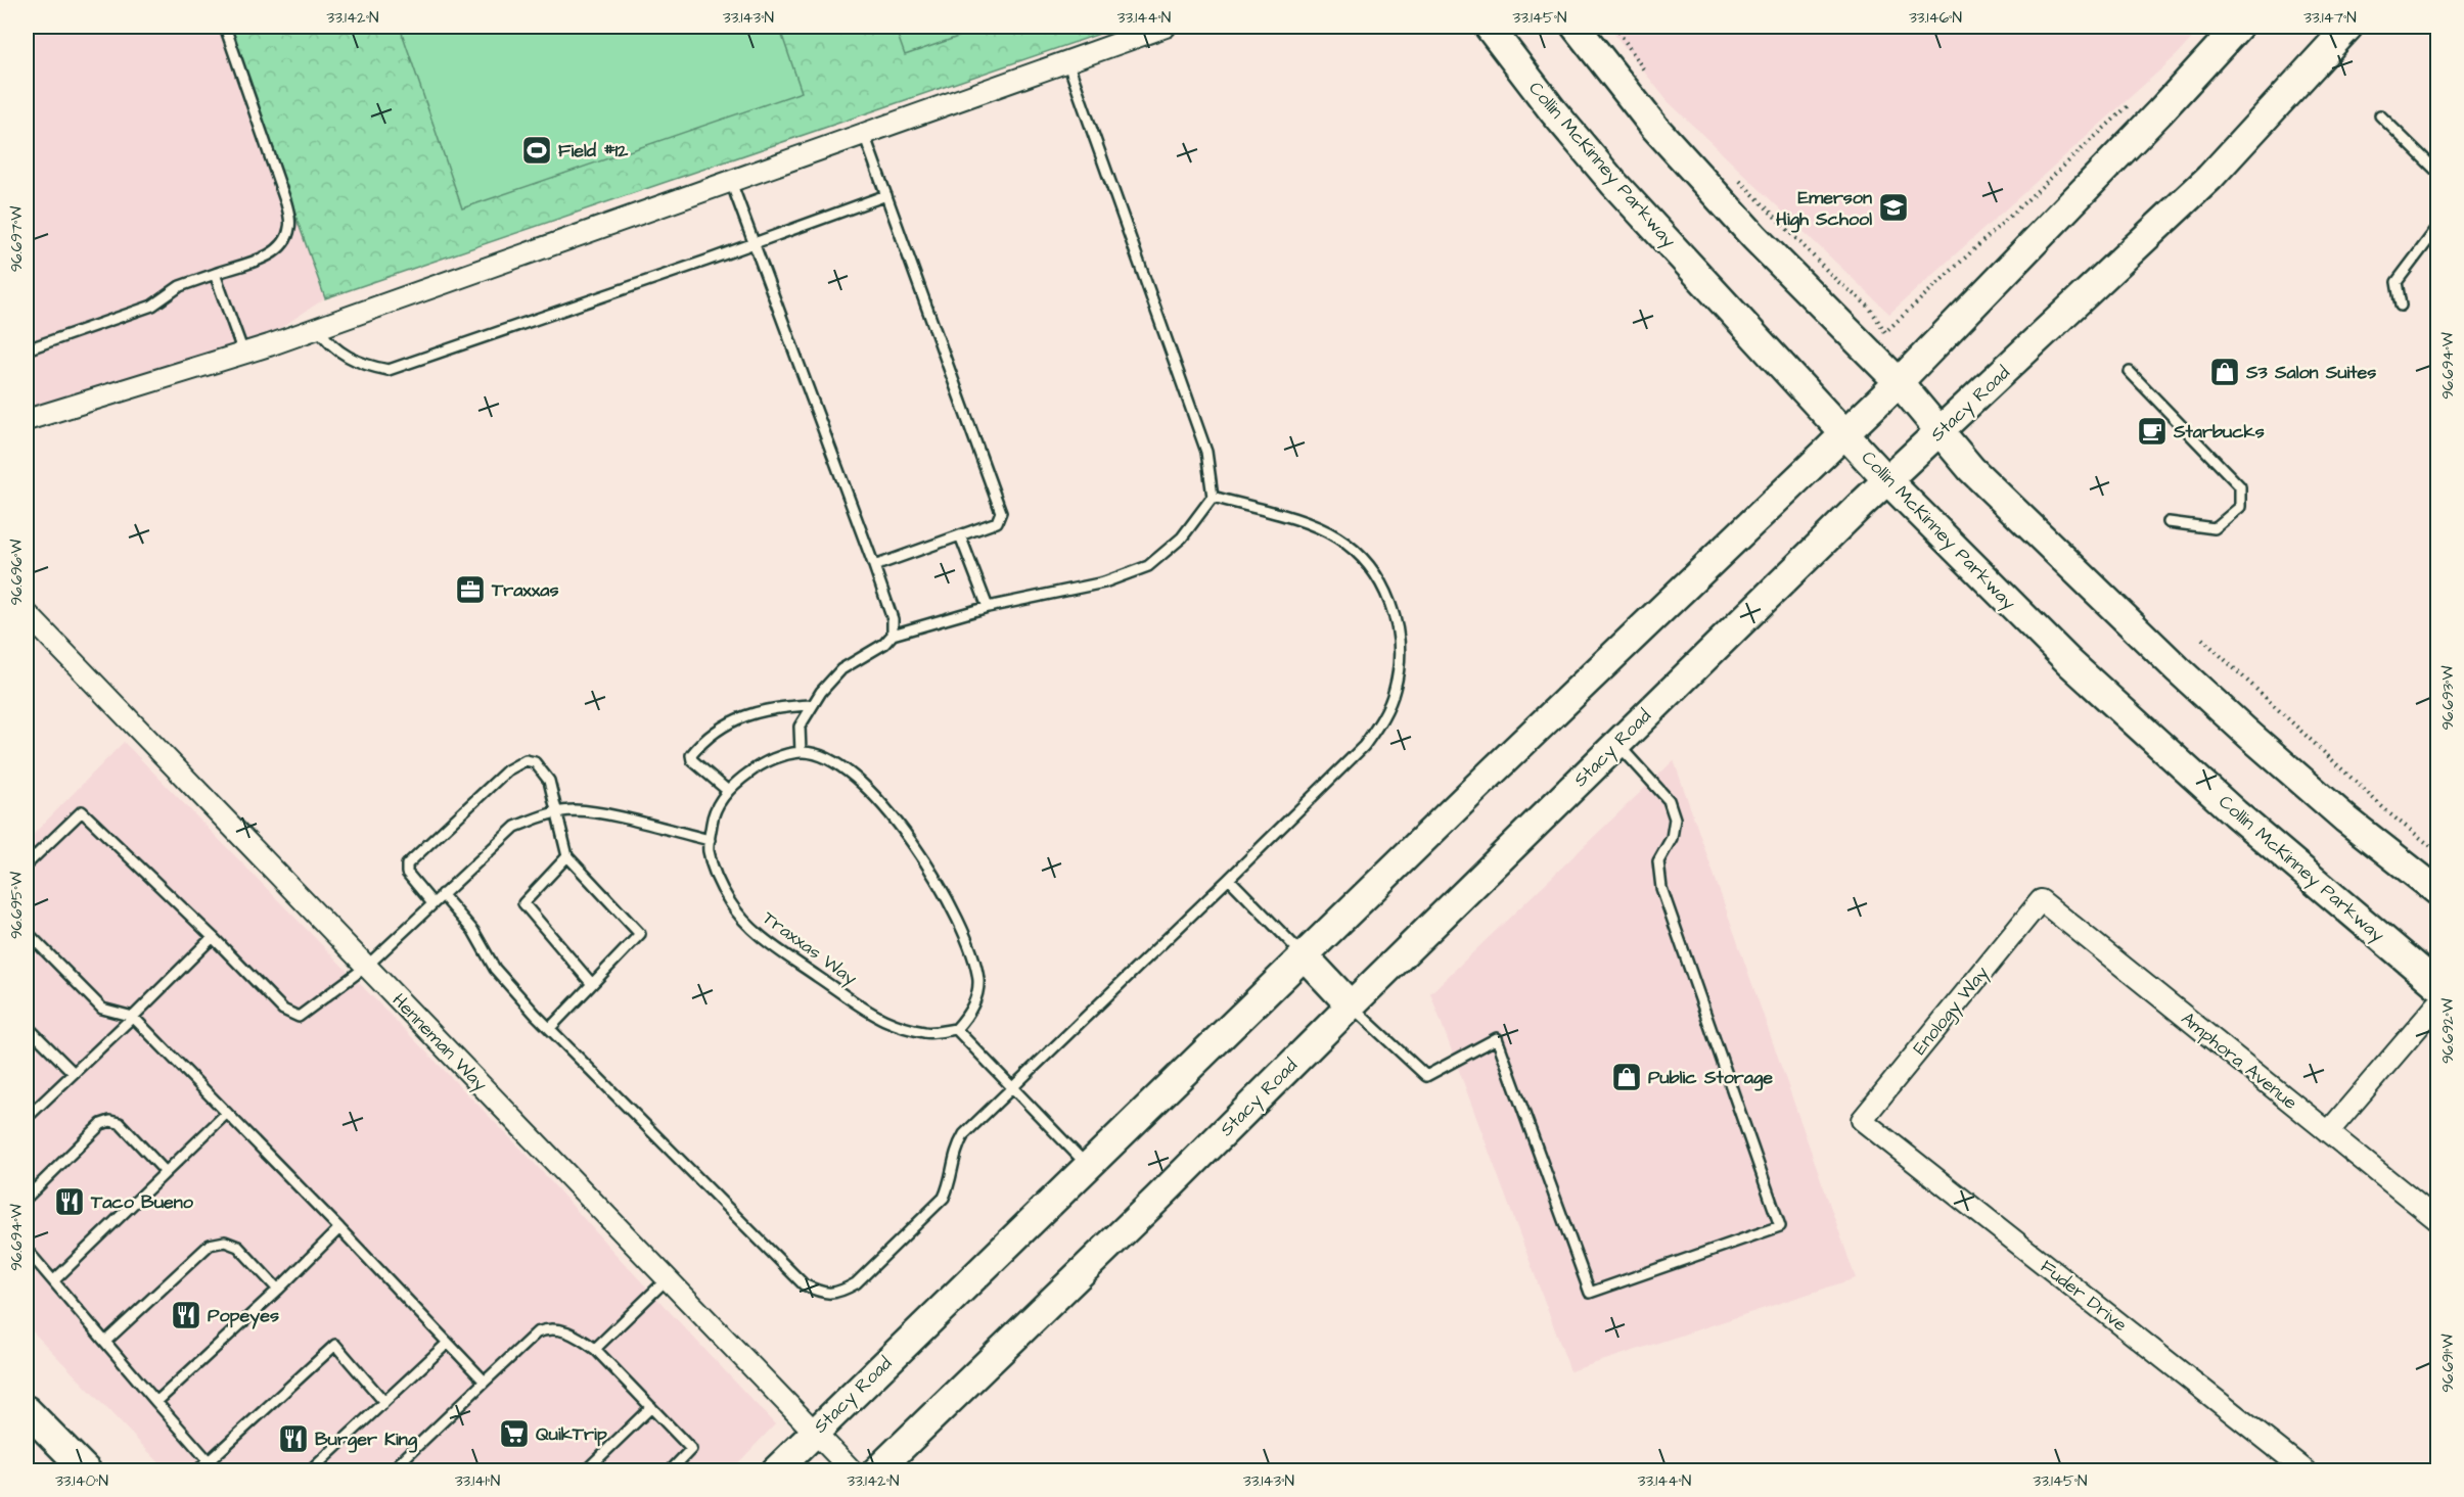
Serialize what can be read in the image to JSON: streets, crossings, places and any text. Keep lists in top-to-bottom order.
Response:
{
  "streets": {
    "main road": ["Collin McKinney Parkway", "Stacy Road"],
    "street": [
      "Enology Way",
      "Henneman Way",
      "Amphora Avenue",
      "Fuder Drive"
    ],
    "lane": ["Traxxas Way"]
  },
  "crossings": [
    ["Collin McKinney Parkway", "Stacy Road"],
    ["Stacy Road", "Henneman Way"],
    ["Enology Way", "Amphora Avenue"],
    ["Enology Way", "Fuder Drive"]
  ],
  "places": {
    "sports": ["Field #12"],
    "school or university": ["Emerson High School"],
    "shop": ["S3 Salon Suites", "Public Storage"],
    "cafe": ["Starbucks"],
    "office": ["Traxxas"],
    "restaurant": ["Taco Bueno", "Popeyes", "Burger King"],
    "supermarket": ["QuikTrip"]
  },
  "coordinates": [
    "33.142°N",
    "33.143°N",
    "33.144°N",
    "33.145°N",
    "33.146°N",
    "33.147°N",
    "96.697°W",
    "96.694°W",
    "96.696°W",
    "96.693°W",
    "96.695°W",
    "96.692°W",
    "96.691°W",
    "33.140°N",
    "33.141°N"
  ]
}
